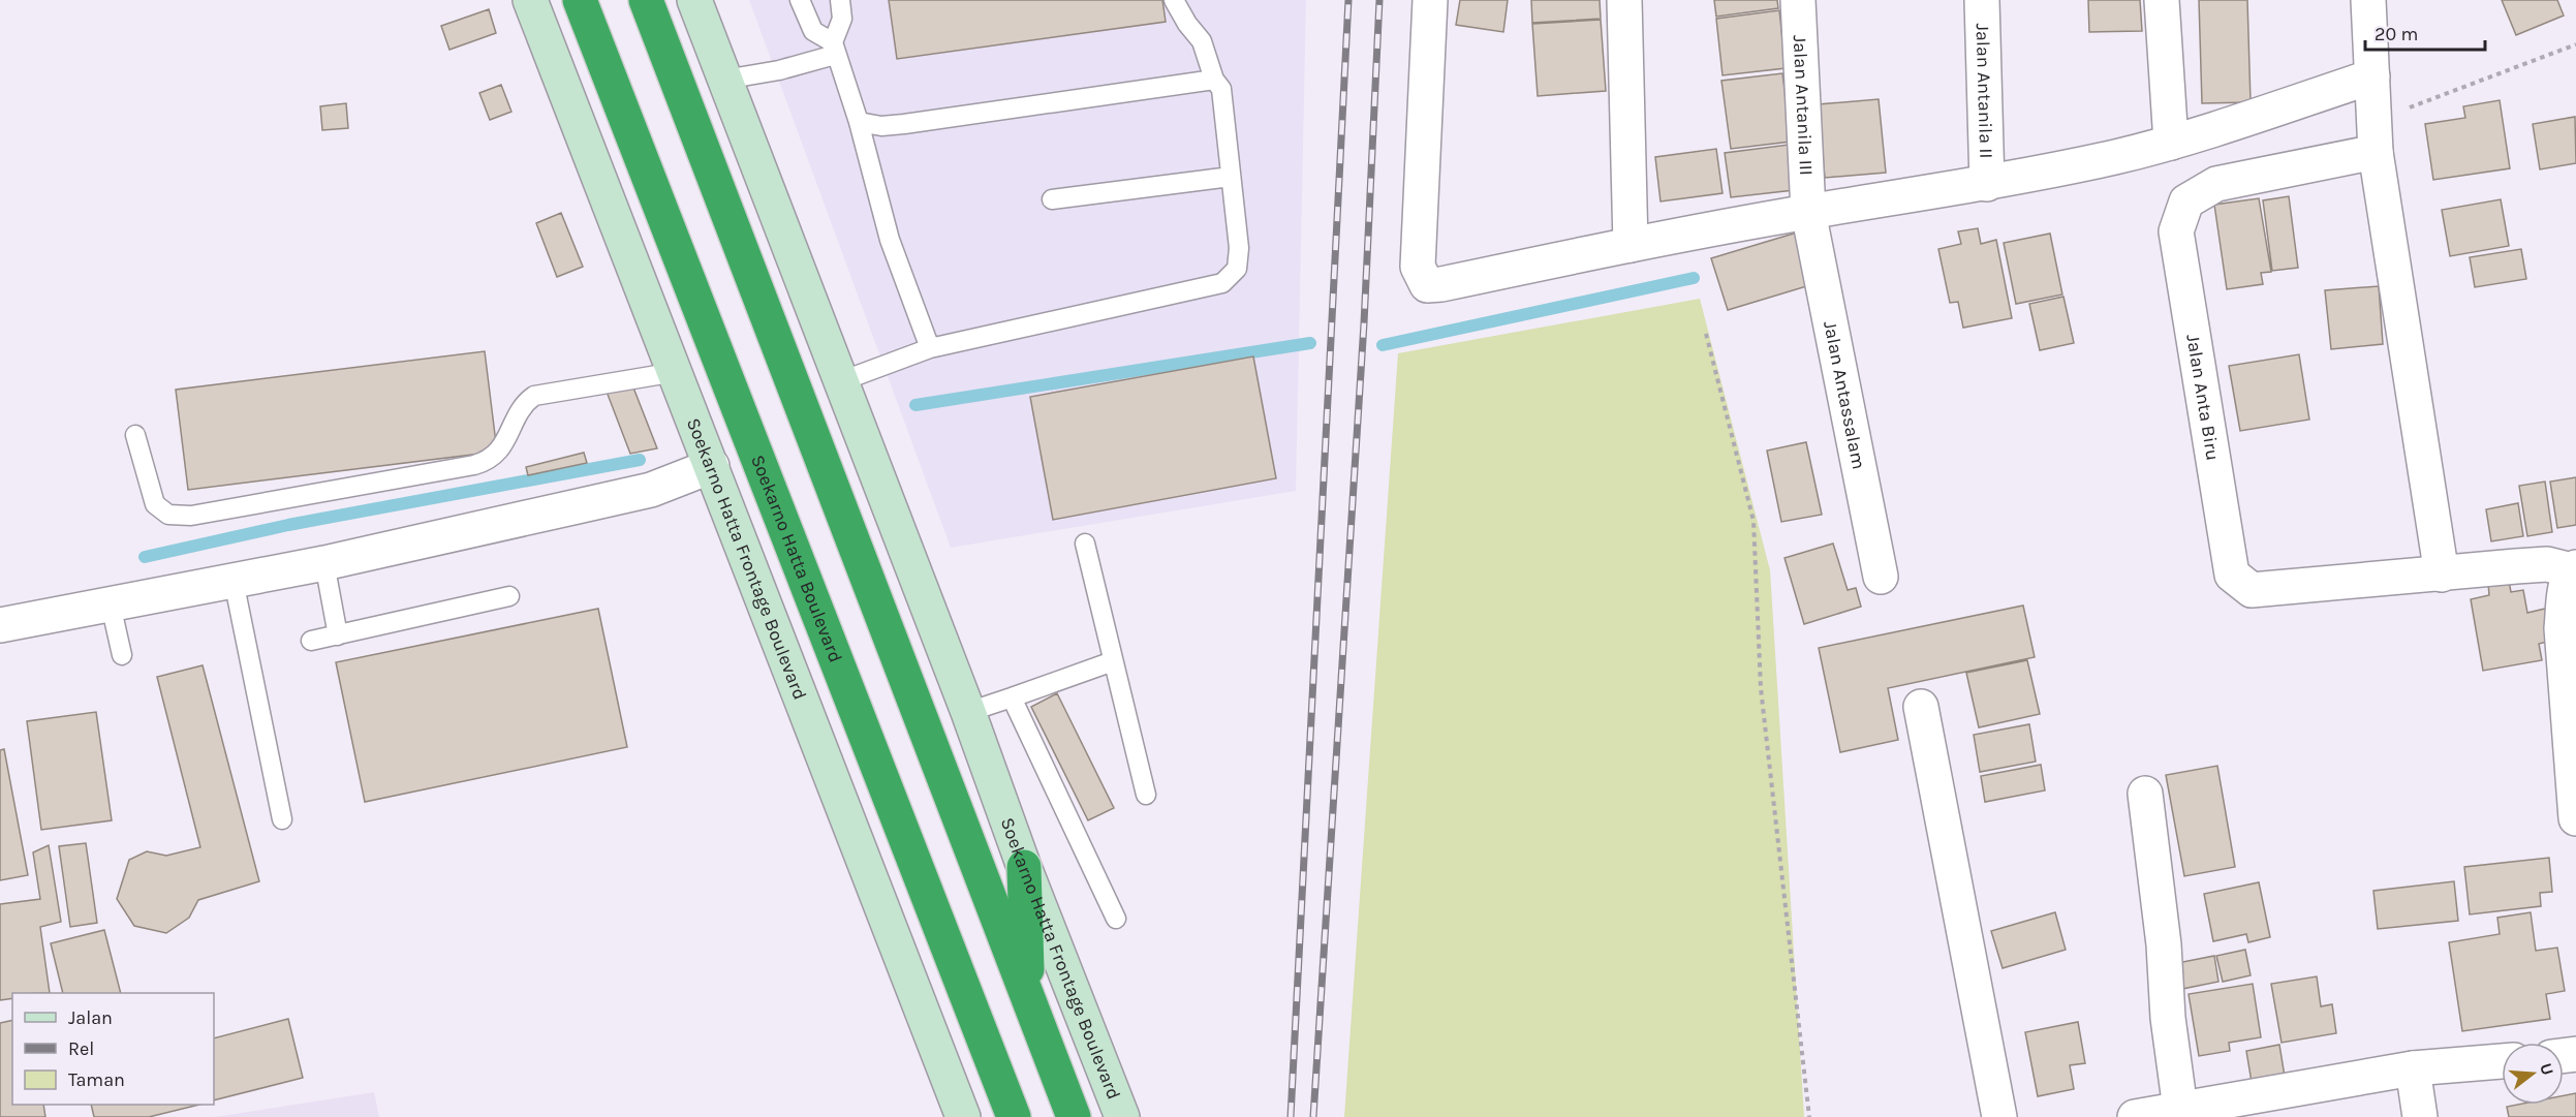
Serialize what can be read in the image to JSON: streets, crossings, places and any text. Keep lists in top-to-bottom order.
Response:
{
  "streets": {
    "highway": ["Soekarno Hatta Boulevard"],
    "main road": ["Soekarno Hatta Frontage Boulevard"],
    "street": [
      "Jalan Antanila II",
      "Jalan Antanila III",
      "Jalan Antassalam",
      "Jalan Anta Biru"
    ]
  },
  "crossings": [
    ["Jalan Antanila III", "Jalan Antassalam"]
  ],
  "legend": ["Jalan", "Rel", "Taman"],
  "scale_bar": "20 m",
  "north": "right"
}
